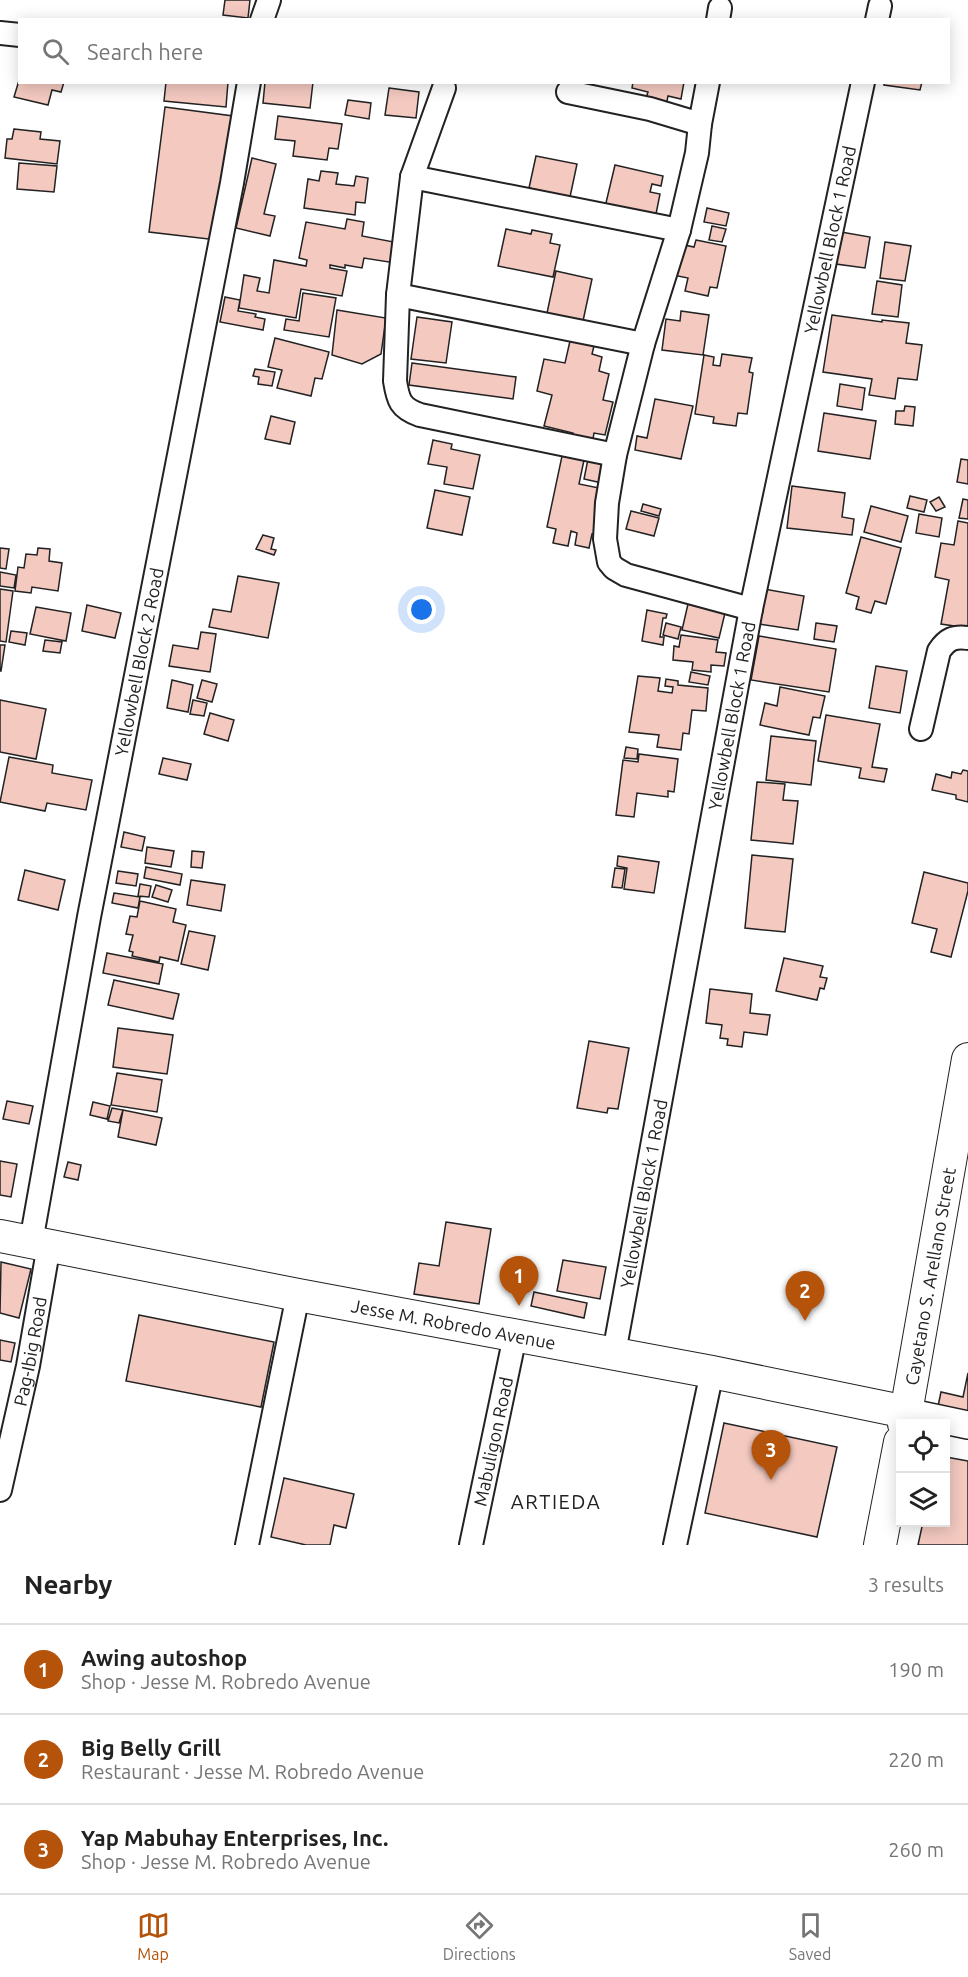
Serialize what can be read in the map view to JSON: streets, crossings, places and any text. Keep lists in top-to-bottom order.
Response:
{
  "streets": {
    "main road": ["Cayetano S. Arellano Street", "Jesse M. Robredo Avenue"],
    "street": [
      "Yellowbell Block 1 Road",
      "Yellowbell Block 2 Road",
      "Pag-Ibig Road",
      "Mabuligon Road"
    ]
  },
  "crossings": [
    ["Yellowbell Block 1 Road", "Jesse M. Robredo Avenue"],
    ["Yellowbell Block 2 Road", "Jesse M. Robredo Avenue"],
    ["Yellowbell Block 2 Road", "Pag-Ibig Road"],
    ["Jesse M. Robredo Avenue", "Pag-Ibig Road"],
    ["Jesse M. Robredo Avenue", "Mabuligon Road"]
  ],
  "districts": ["ARTIEDA"],
  "page": {
    "search": "Search here",
    "pins": ["1", "2", "3"],
    "heading": ["Nearby", "3 results"],
    "list": [
      {
        "mark": "1",
        "name": "Awing autoshop",
        "note": "Shop · Jesse M. Robredo Avenue",
        "value": "190 m"
      },
      {
        "mark": "2",
        "name": "Big Belly Grill",
        "note": "Restaurant · Jesse M. Robredo Avenue",
        "value": "220 m"
      },
      {
        "mark": "3",
        "name": "Yap Mabuhay Enterprises, Inc.",
        "note": "Shop · Jesse M. Robredo Avenue",
        "value": "260 m"
      }
    ],
    "nav": ["Map", "Directions", "Saved"]
  }
}
